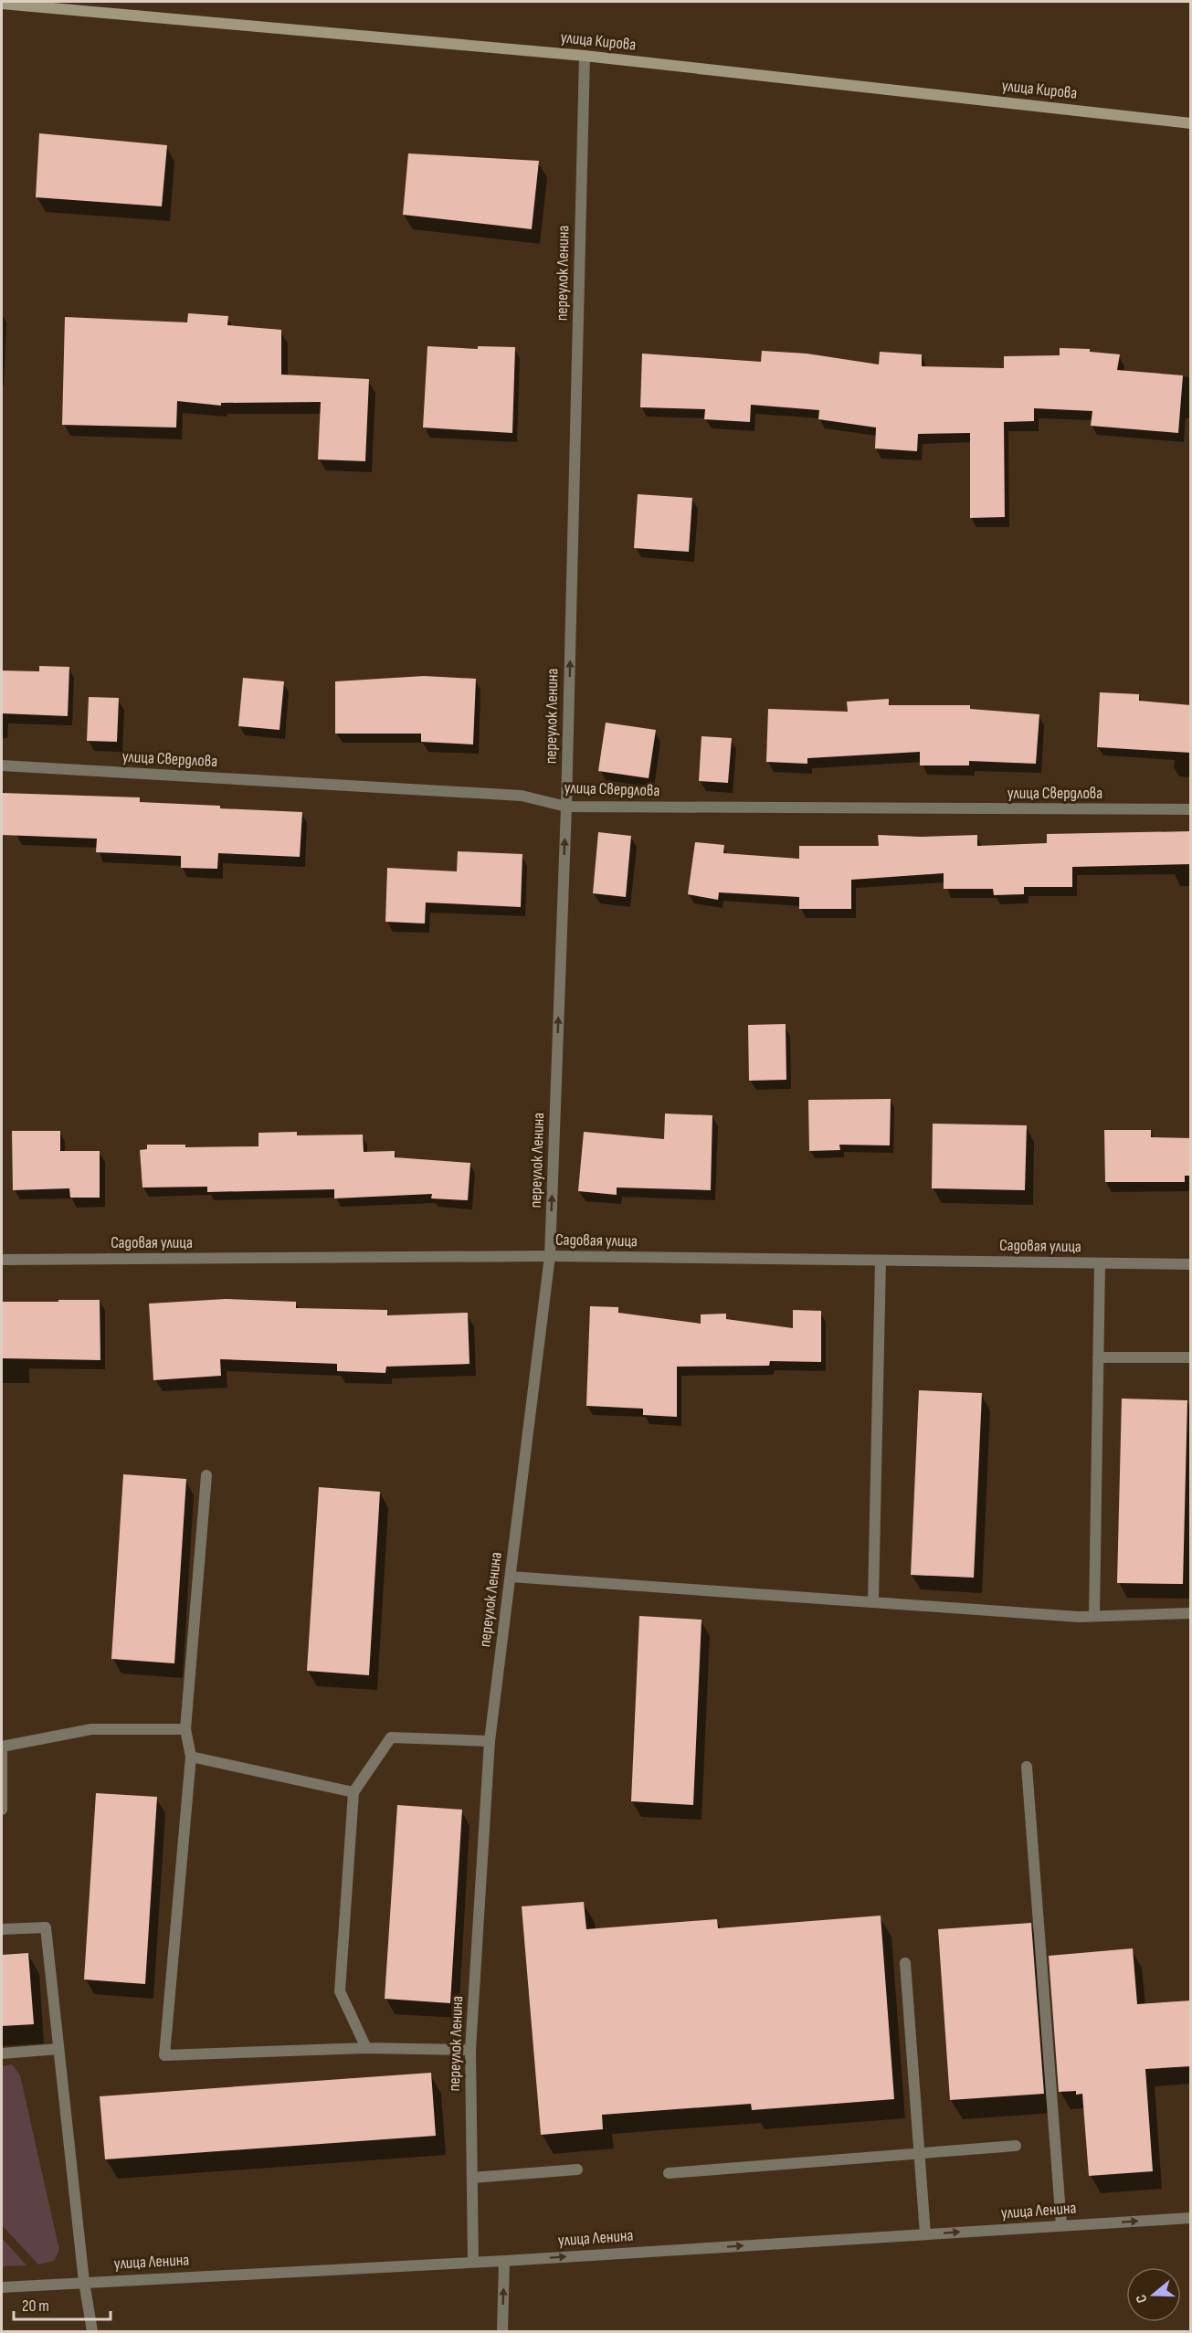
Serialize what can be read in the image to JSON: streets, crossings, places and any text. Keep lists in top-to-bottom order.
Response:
{
  "streets": {
    "main road": ["улица Кирова"],
    "street": [
      "переулок Ленина",
      "улица Свердлова",
      "Садовая улица",
      "улица Ленина"
    ]
  },
  "crossings": [
    ["улица Кирова", "переулок Ленина"],
    ["переулок Ленина", "улица Свердлова"],
    ["переулок Ленина", "Садовая улица"],
    ["переулок Ленина", "улица Ленина"]
  ],
  "one_way": ["переулок Ленина"],
  "scale_bar": "20 m",
  "north": "left"
}
